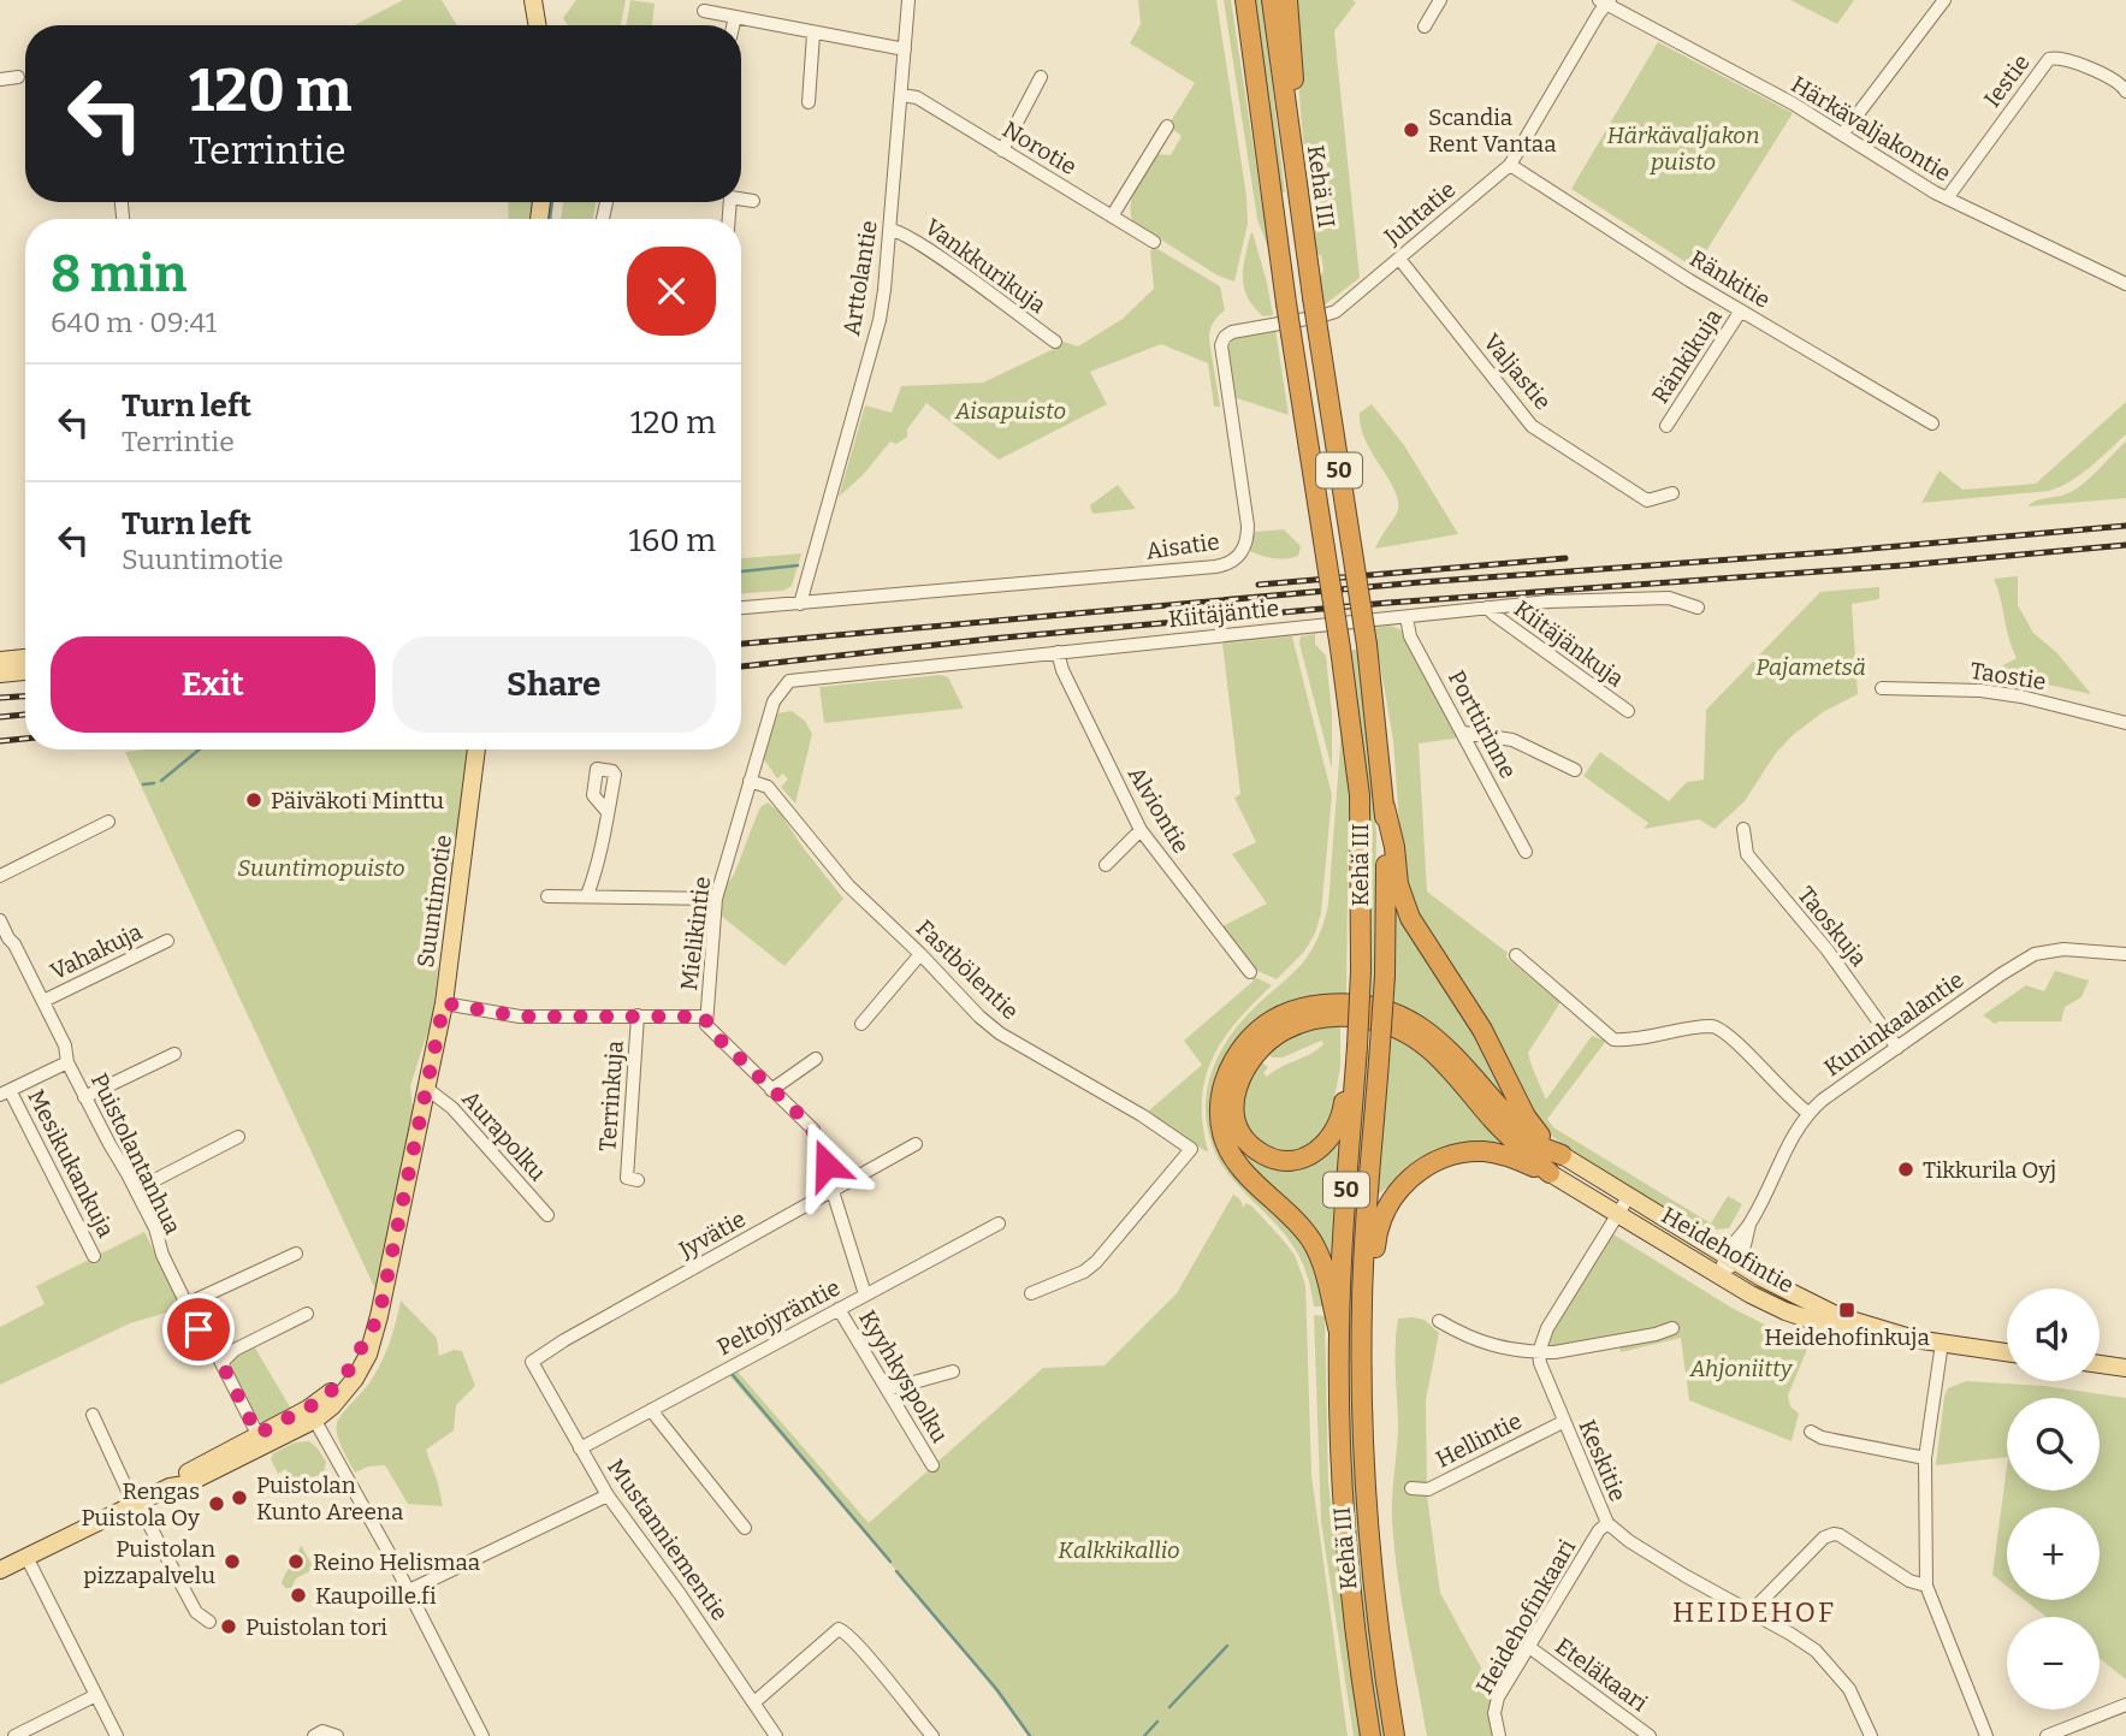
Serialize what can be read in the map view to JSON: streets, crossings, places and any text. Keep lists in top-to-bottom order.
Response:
{
  "streets": {
    "highway": ["Kehä III", "50"],
    "main road": ["Suuntimotie", "Heidehofintie"],
    "street": [
      "Iestie",
      "Härkävaljakontie",
      "Norotie",
      "Juhtatie",
      "Vankkurikuja",
      "Arttolantie",
      "Ränkitie",
      "Ränkikuja",
      "Valjastie",
      "Aisatie",
      "Kiitäjäntie",
      "Kiitäjänkuja",
      "Taostie",
      "Porttirinne",
      "Alviontie",
      "Taoskuja",
      "Mielikintie",
      "Vahakuja",
      "Fastbölentie",
      "Kuninkaalantie",
      "Terrinkuja",
      "Aurapolku",
      "Puistolantanhua",
      "Mesikukankuja",
      "Jyvätie",
      "Peltojyräntie",
      "Kyyhkyspolku",
      "Hellintie",
      "Keskitie",
      "Mustanniementie",
      "Heidehofinkaari",
      "Eteläkaari"
    ]
  },
  "crossings": [
    ["Iestie", "Härkävaljakontie"],
    ["Härkävaljakontie", "Juhtatie"],
    ["Norotie", "Arttolantie"],
    ["Juhtatie", "Ränkitie"],
    ["Juhtatie", "Valjastie"],
    ["Juhtatie", "Aisatie"],
    ["Vankkurikuja", "Arttolantie"],
    ["Arttolantie", "Aisatie"],
    ["Ränkitie", "Ränkikuja"],
    ["Kiitäjäntie", "Kiitäjänkuja"],
    ["Kiitäjäntie", "Porttirinne"],
    ["Kiitäjäntie", "Alviontie"],
    ["Kiitäjäntie", "Mielikintie"],
    ["Suuntimotie", "Aurapolku"],
    ["Suuntimotie", "Puistolantanhua"],
    ["Taoskuja", "Kuninkaalantie"],
    ["Mielikintie", "Fastbölentie"],
    ["Mielikintie", "Jyvätie"],
    ["Mielikintie", "Peltojyräntie"],
    ["Vahakuja", "Puistolantanhua"],
    ["Kuninkaalantie", "Heidehofintie"],
    ["Jyvätie", "Mustanniementie"],
    ["Peltojyräntie", "Kyyhkyspolku"],
    ["Peltojyräntie", "Mustanniementie"],
    ["Hellintie", "Keskitie"],
    ["Keskitie", "Heidehofinkaari"],
    ["Heidehofinkaari", "Eteläkaari"]
  ],
  "districts": ["HEIDEHOF"],
  "parks": [
    "Härkävaljakon puisto",
    "Aisapuisto",
    "Pajametsä",
    "Suuntimopuisto",
    "Ahjoniitty",
    "Kalkkikallio"
  ],
  "places": {
    "other": [
      "Scandia Rent Vantaa",
      "Päiväkoti Minttu",
      "Tikkurila Oyj",
      "Puistolan Kunto Areena",
      "Rengas Puistola Oy",
      "Puistolan pizzapalvelu",
      "Reino Helismaa",
      "Kaupoille.fi",
      "Puistolan tori"
    ],
    "transit": ["Heidehofinkuja"]
  },
  "page": {
    "turn": ["120 m", "Terrintie"],
    "heading": ["8 min", "640 m · 09:41"],
    "list": [
      {
        "name": "Turn left",
        "note": "Terrintie",
        "value": "120 m"
      },
      {
        "name": "Turn left",
        "note": "Suuntimotie",
        "value": "160 m"
      }
    ],
    "buttons": ["Exit", "Share"],
    "map_buttons": ["+", "−"]
  }
}
